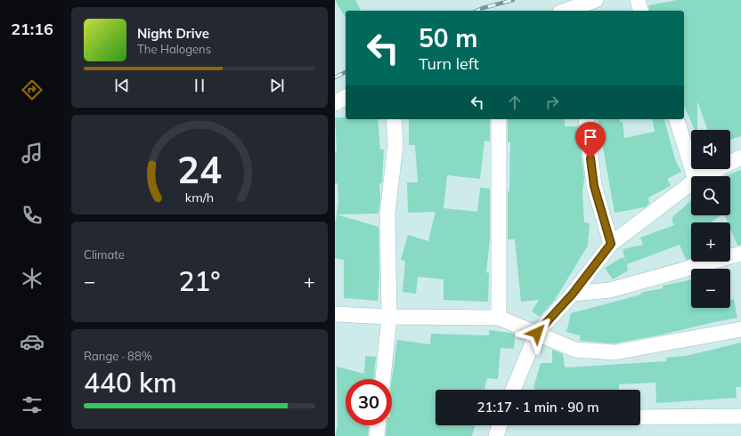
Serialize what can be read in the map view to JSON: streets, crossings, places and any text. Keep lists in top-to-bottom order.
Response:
{
  "page": {
    "tabs": "21:16",
    "turn": ["50 m", "Turn left"],
    "song": ["Night Drive", "The Halogens"],
    "map_buttons": ["+", "−"],
    "tile": [
      "Climate",
      ["Range · 88%", "440 km"]
    ],
    "heat": ["−", "21°", "+"],
    "limit": "30",
    "trip": "21:17 · 1 min · 90 m",
    "gauge": ["24", "km/h"]
  }
}
